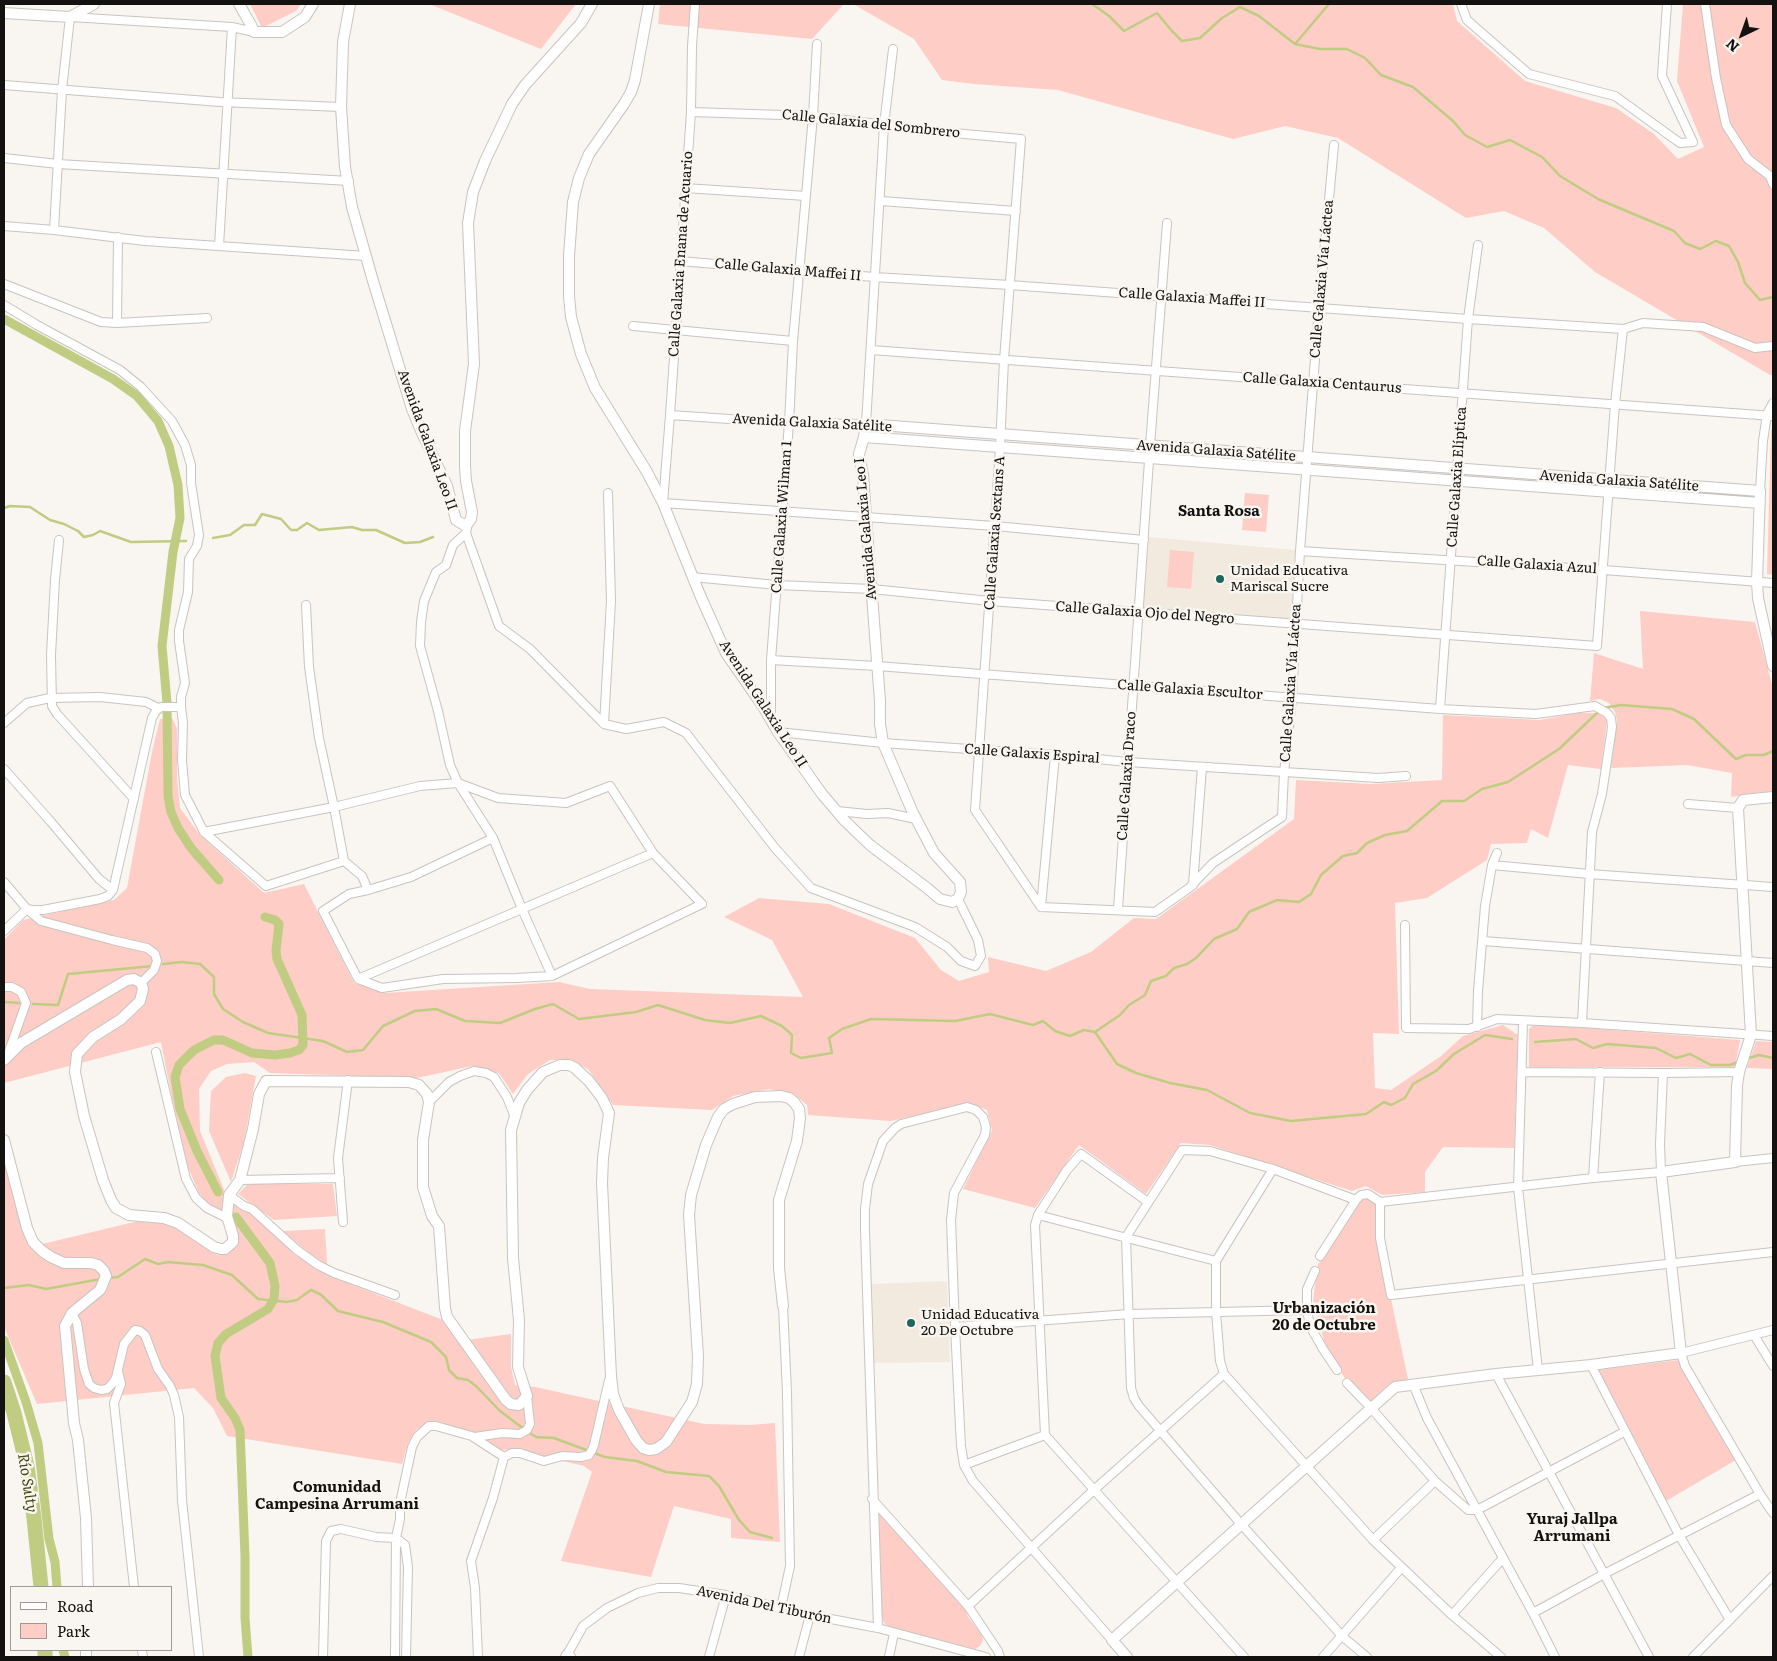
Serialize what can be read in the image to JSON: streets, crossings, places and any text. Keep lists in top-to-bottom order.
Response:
{
  "streets": {
    "street": [
      "Calle Galaxia del Sombrero",
      "Calle Galaxia Enana de Acuario",
      "Calle Galaxia Maffei II",
      "Calle Galaxia Vía Láctea",
      "Calle Galaxia Centaurus",
      "Avenida Galaxia Satélite",
      "Avenida Galaxia Leo II",
      "Calle Galaxia Elíptica",
      "Calle Galaxia Wilman 1",
      "Avenida Galaxia Leo I",
      "Calle Galaxia Sextans A",
      "Calle Galaxia Azul",
      "Calle Galaxia Ojo del Negro",
      "Calle Galaxia Escultor",
      "Calle Galaxis Espiral",
      "Calle Galaxia Draco",
      "Avenida Del Tiburón"
    ]
  },
  "crossings": [
    ["Calle Galaxia del Sombrero", "Calle Galaxia Enana de Acuario"],
    ["Calle Galaxia del Sombrero", "Calle Galaxia Wilman 1"],
    ["Calle Galaxia del Sombrero", "Avenida Galaxia Leo I"],
    ["Calle Galaxia del Sombrero", "Calle Galaxia Sextans A"],
    ["Calle Galaxia Enana de Acuario", "Calle Galaxia Maffei II"],
    ["Calle Galaxia Enana de Acuario", "Avenida Galaxia Satélite"],
    ["Calle Galaxia Enana de Acuario", "Avenida Galaxia Leo II"],
    ["Calle Galaxia Maffei II", "Calle Galaxia Vía Láctea"],
    ["Calle Galaxia Maffei II", "Calle Galaxia Elíptica"],
    ["Calle Galaxia Maffei II", "Calle Galaxia Wilman 1"],
    ["Calle Galaxia Maffei II", "Avenida Galaxia Leo I"],
    ["Calle Galaxia Maffei II", "Calle Galaxia Sextans A"],
    ["Calle Galaxia Maffei II", "Calle Galaxia Draco"],
    ["Calle Galaxia Vía Láctea", "Calle Galaxia Centaurus"],
    ["Calle Galaxia Vía Láctea", "Avenida Galaxia Satélite"],
    ["Calle Galaxia Vía Láctea", "Calle Galaxia Azul"],
    ["Calle Galaxia Vía Láctea", "Calle Galaxia Ojo del Negro"],
    ["Calle Galaxia Vía Láctea", "Calle Galaxia Escultor"],
    ["Calle Galaxia Vía Láctea", "Calle Galaxis Espiral"],
    ["Calle Galaxia Centaurus", "Calle Galaxia Elíptica"],
    ["Calle Galaxia Centaurus", "Avenida Galaxia Leo I"],
    ["Calle Galaxia Centaurus", "Calle Galaxia Sextans A"],
    ["Calle Galaxia Centaurus", "Calle Galaxia Draco"],
    ["Avenida Galaxia Satélite", "Calle Galaxia Elíptica"],
    ["Avenida Galaxia Satélite", "Calle Galaxia Wilman 1"],
    ["Avenida Galaxia Satélite", "Avenida Galaxia Leo I"],
    ["Avenida Galaxia Satélite", "Calle Galaxia Sextans A"],
    ["Avenida Galaxia Satélite", "Calle Galaxia Draco"],
    ["Avenida Galaxia Leo II", "Calle Galaxia Wilman 1"],
    ["Avenida Galaxia Leo II", "Avenida Galaxia Leo I"],
    ["Avenida Galaxia Leo II", "Calle Galaxia Ojo del Negro"],
    ["Avenida Galaxia Leo II", "Calle Galaxis Espiral"],
    ["Calle Galaxia Elíptica", "Calle Galaxia Azul"],
    ["Calle Galaxia Elíptica", "Calle Galaxia Ojo del Negro"],
    ["Calle Galaxia Elíptica", "Calle Galaxia Escultor"],
    ["Calle Galaxia Wilman 1", "Calle Galaxia Ojo del Negro"],
    ["Calle Galaxia Wilman 1", "Calle Galaxia Escultor"],
    ["Avenida Galaxia Leo I", "Calle Galaxia Ojo del Negro"],
    ["Avenida Galaxia Leo I", "Calle Galaxia Escultor"],
    ["Avenida Galaxia Leo I", "Calle Galaxis Espiral"],
    ["Calle Galaxia Sextans A", "Calle Galaxia Ojo del Negro"],
    ["Calle Galaxia Sextans A", "Calle Galaxia Escultor"],
    ["Calle Galaxia Sextans A", "Calle Galaxis Espiral"],
    ["Calle Galaxia Azul", "Calle Galaxia Ojo del Negro"],
    ["Calle Galaxia Ojo del Negro", "Calle Galaxia Draco"],
    ["Calle Galaxia Escultor", "Calle Galaxia Draco"],
    ["Calle Galaxis Espiral", "Calle Galaxia Draco"]
  ],
  "districts": [
    "Santa Rosa",
    "Urbanización 20 de Octubre",
    "Comunidad Campesina Arrumani",
    "Yuraj Jallpa Arrumani"
  ],
  "water": ["Río Sulty"],
  "places": ["Unidad Educativa Mariscal Sucre", "Unidad Educativa 20 De Octubre"],
  "legend": ["Road", "Park"],
  "north": "bottom left"
}
